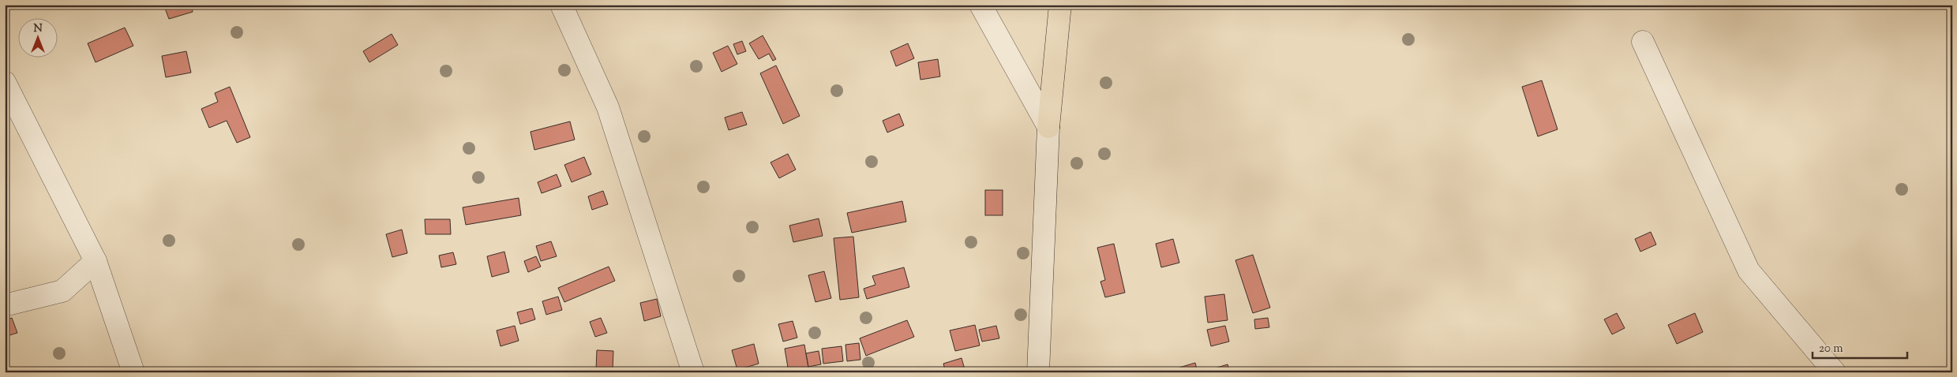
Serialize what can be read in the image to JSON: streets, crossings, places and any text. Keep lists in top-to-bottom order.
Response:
{
  "scale_bar": "20 m",
  "north": "top"
}
